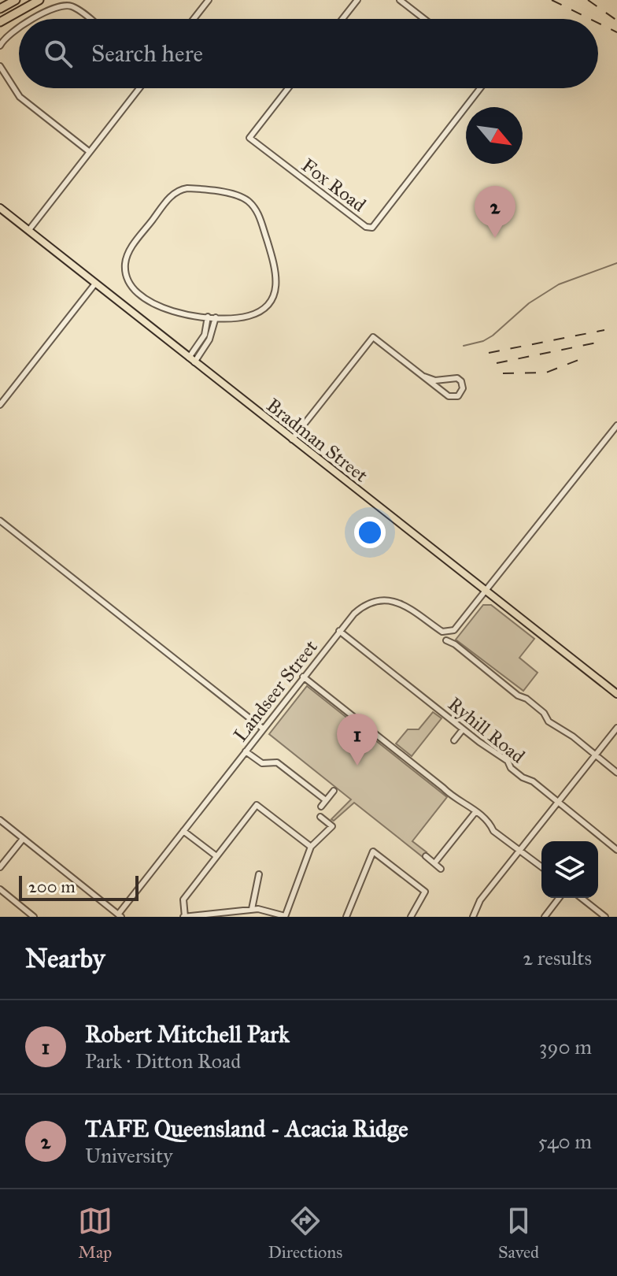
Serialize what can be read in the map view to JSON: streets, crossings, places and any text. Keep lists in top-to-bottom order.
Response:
{
  "streets": {
    "main road": ["Bradman Street"],
    "street": ["Fox Road", "Landseer Street", "Ryhill Road"]
  },
  "crossings": [
    ["Bradman Street", "Landseer Street"],
    ["Landseer Street", "Ryhill Road"]
  ],
  "scale_bar": "200 m",
  "north": "bottom right",
  "page": {
    "search": "Search here",
    "pins": ["2", "1"],
    "scale": "200 m",
    "heading": ["Nearby", "2 results"],
    "list": [
      {
        "mark": "1",
        "name": "Robert Mitchell Park",
        "note": "Park · Ditton Road",
        "value": "390 m"
      },
      {
        "mark": "2",
        "name": "TAFE Queensland - Acacia Ridge",
        "note": "University",
        "value": "540 m"
      }
    ],
    "nav": ["Map", "Directions", "Saved"]
  }
}
